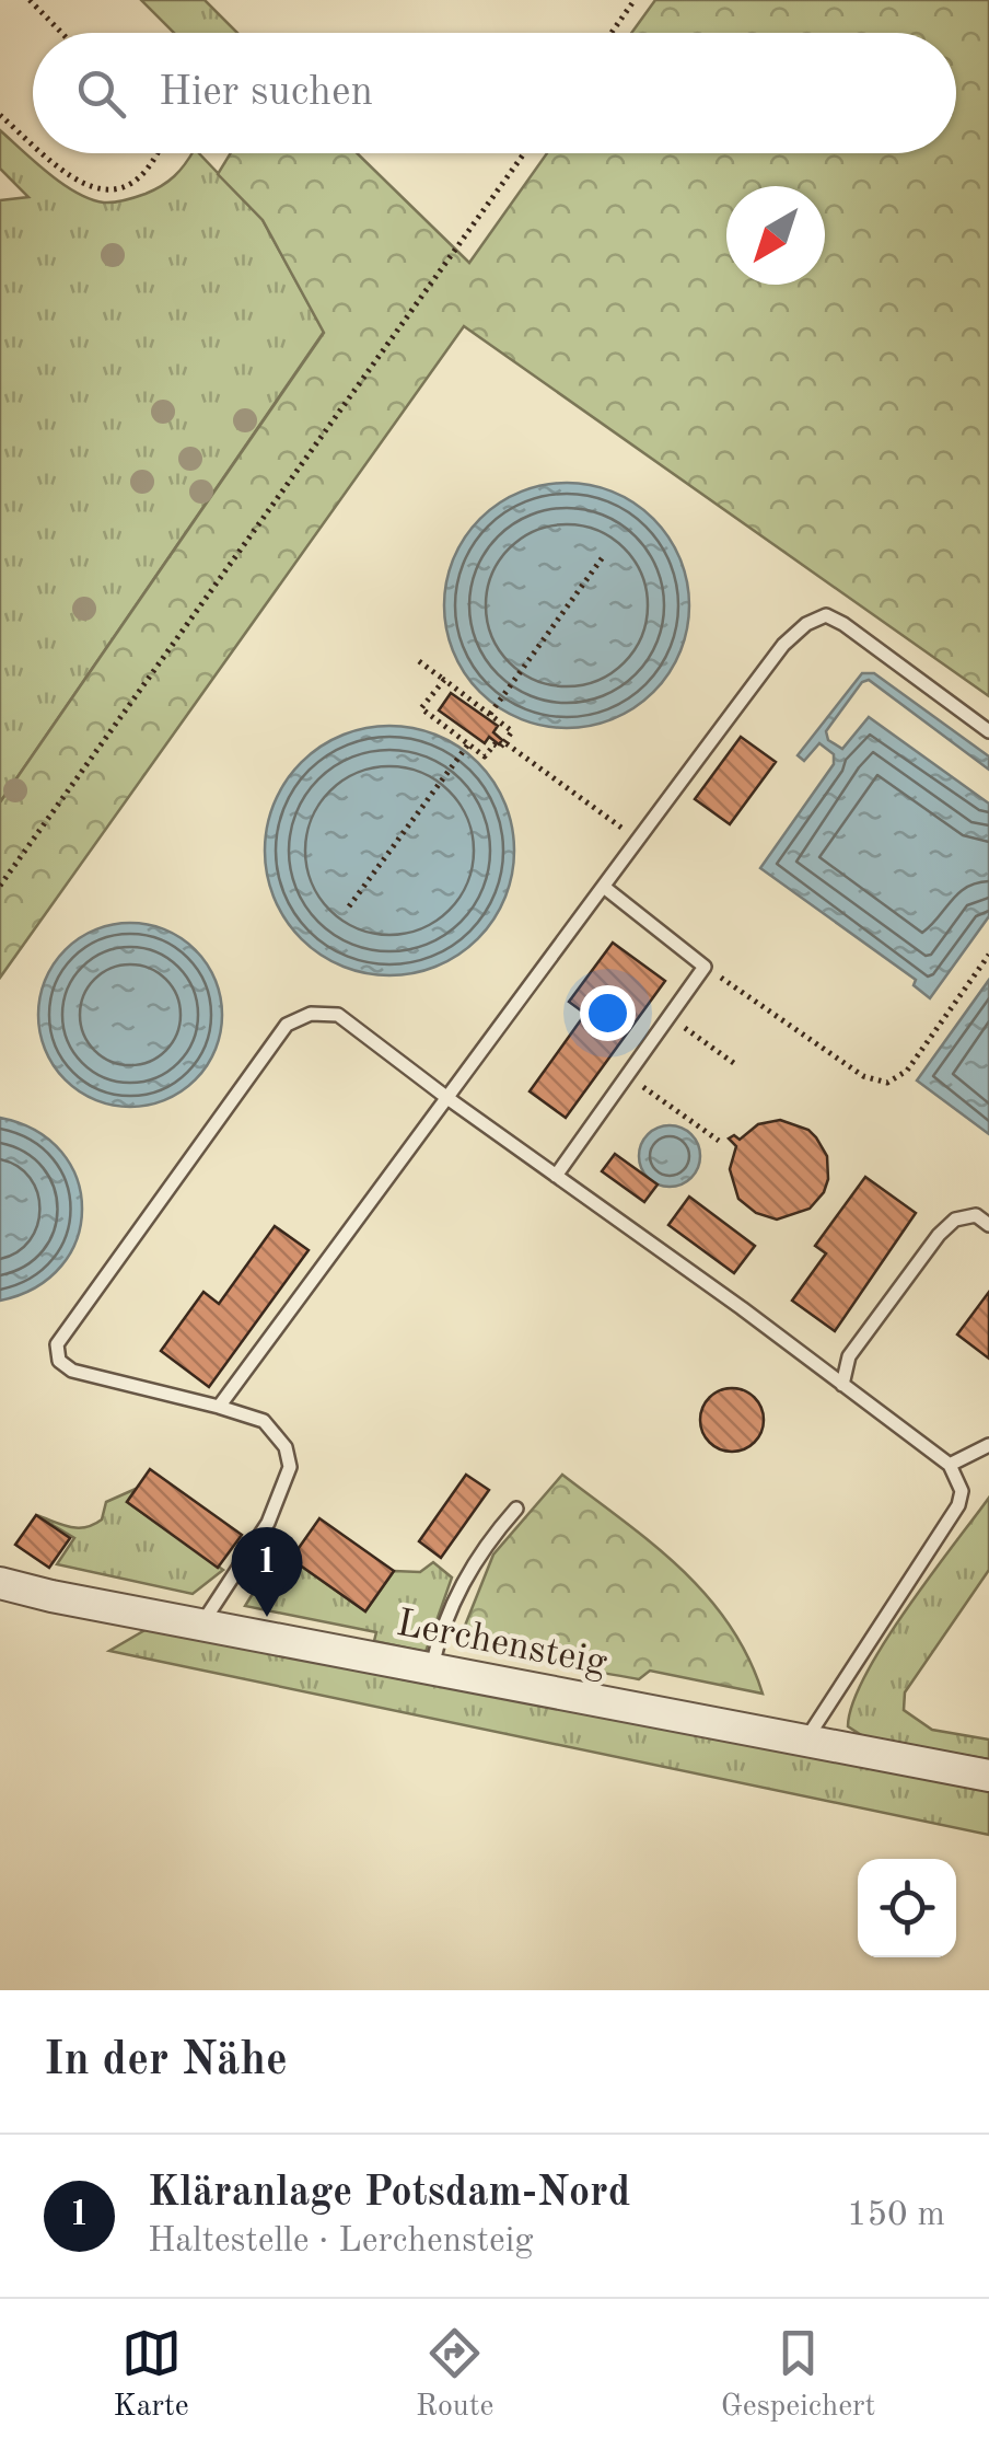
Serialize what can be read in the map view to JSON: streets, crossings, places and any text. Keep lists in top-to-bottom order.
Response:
{
  "streets": {
    "street": ["Lerchensteig"]
  },
  "north": "bottom left",
  "page": {
    "search": "Hier suchen",
    "pins": "1",
    "heading": "In der Nähe",
    "list": [
      {
        "mark": "1",
        "name": "Kläranlage Potsdam-Nord",
        "note": "Haltestelle · Lerchensteig",
        "value": "150 m"
      }
    ],
    "nav": ["Karte", "Route", "Gespeichert"]
  }
}
